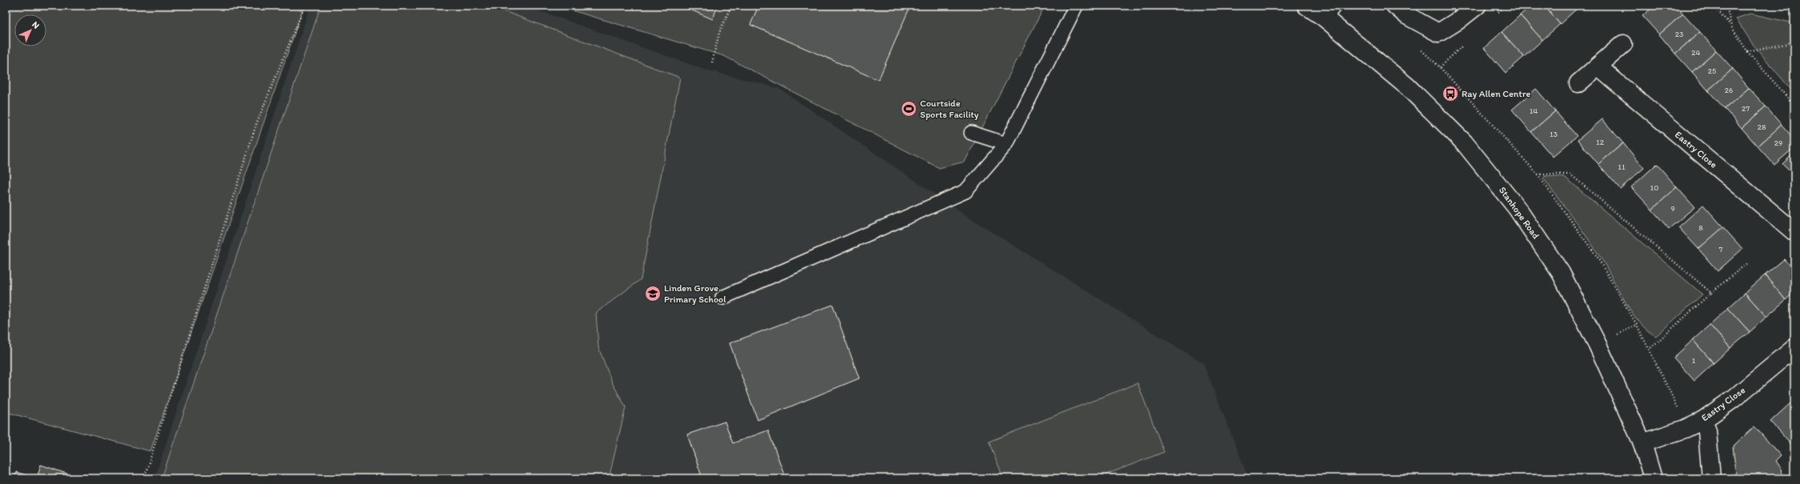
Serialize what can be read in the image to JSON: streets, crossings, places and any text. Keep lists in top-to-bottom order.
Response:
{
  "streets": {
    "street": ["Eastry Close", "Stanhope Road"]
  },
  "crossings": [
    ["Eastry Close", "Stanhope Road"]
  ],
  "places": {
    "bus stop": ["Ray Allen Centre"],
    "sports": ["Courtside Sports Facility"],
    "school or university": ["Linden Grove Primary School"]
  },
  "house_numbers": [
    "23",
    "24",
    "25",
    "26",
    "27",
    "14",
    "28",
    "13",
    "12",
    "29",
    "11",
    "10",
    "9",
    "8",
    "7",
    "1"
  ],
  "north": "top right"
}
